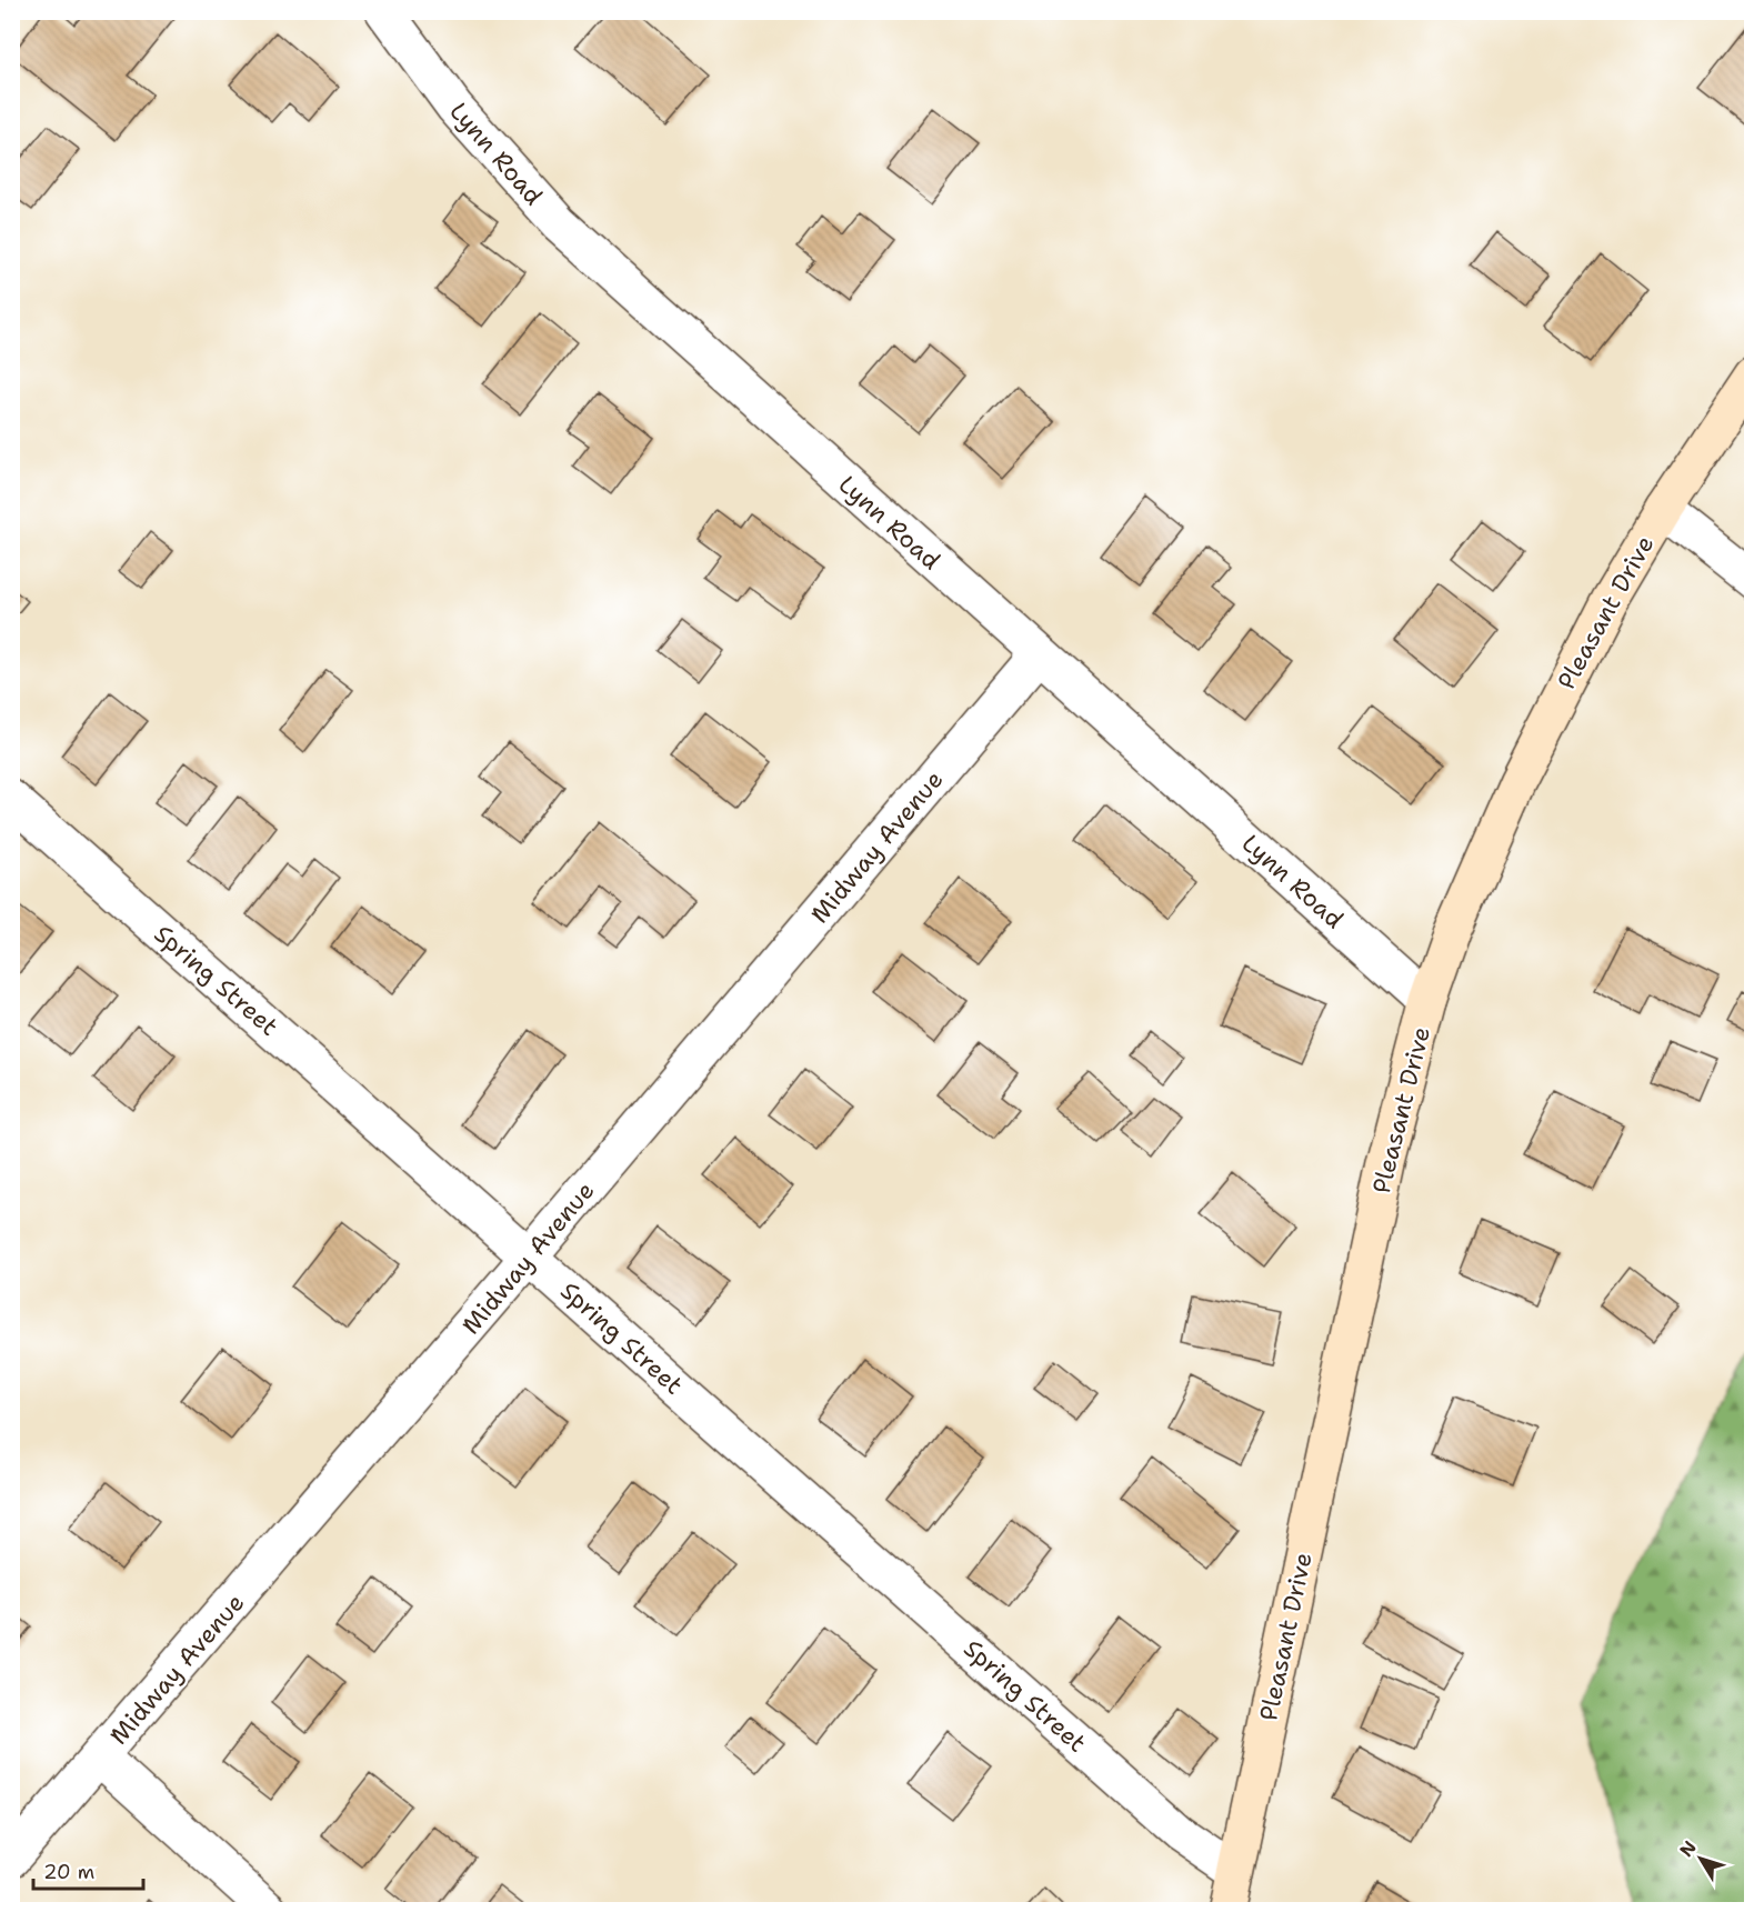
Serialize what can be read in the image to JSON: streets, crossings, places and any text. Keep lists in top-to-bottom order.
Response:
{
  "streets": {
    "street": [
      "Lynn Road",
      "Pleasant Drive",
      "Midway Avenue",
      "Spring Street"
    ]
  },
  "crossings": [
    ["Lynn Road", "Pleasant Drive"],
    ["Lynn Road", "Midway Avenue"],
    ["Pleasant Drive", "Spring Street"],
    ["Midway Avenue", "Spring Street"]
  ],
  "scale_bar": "20 m",
  "north": "top left"
}
